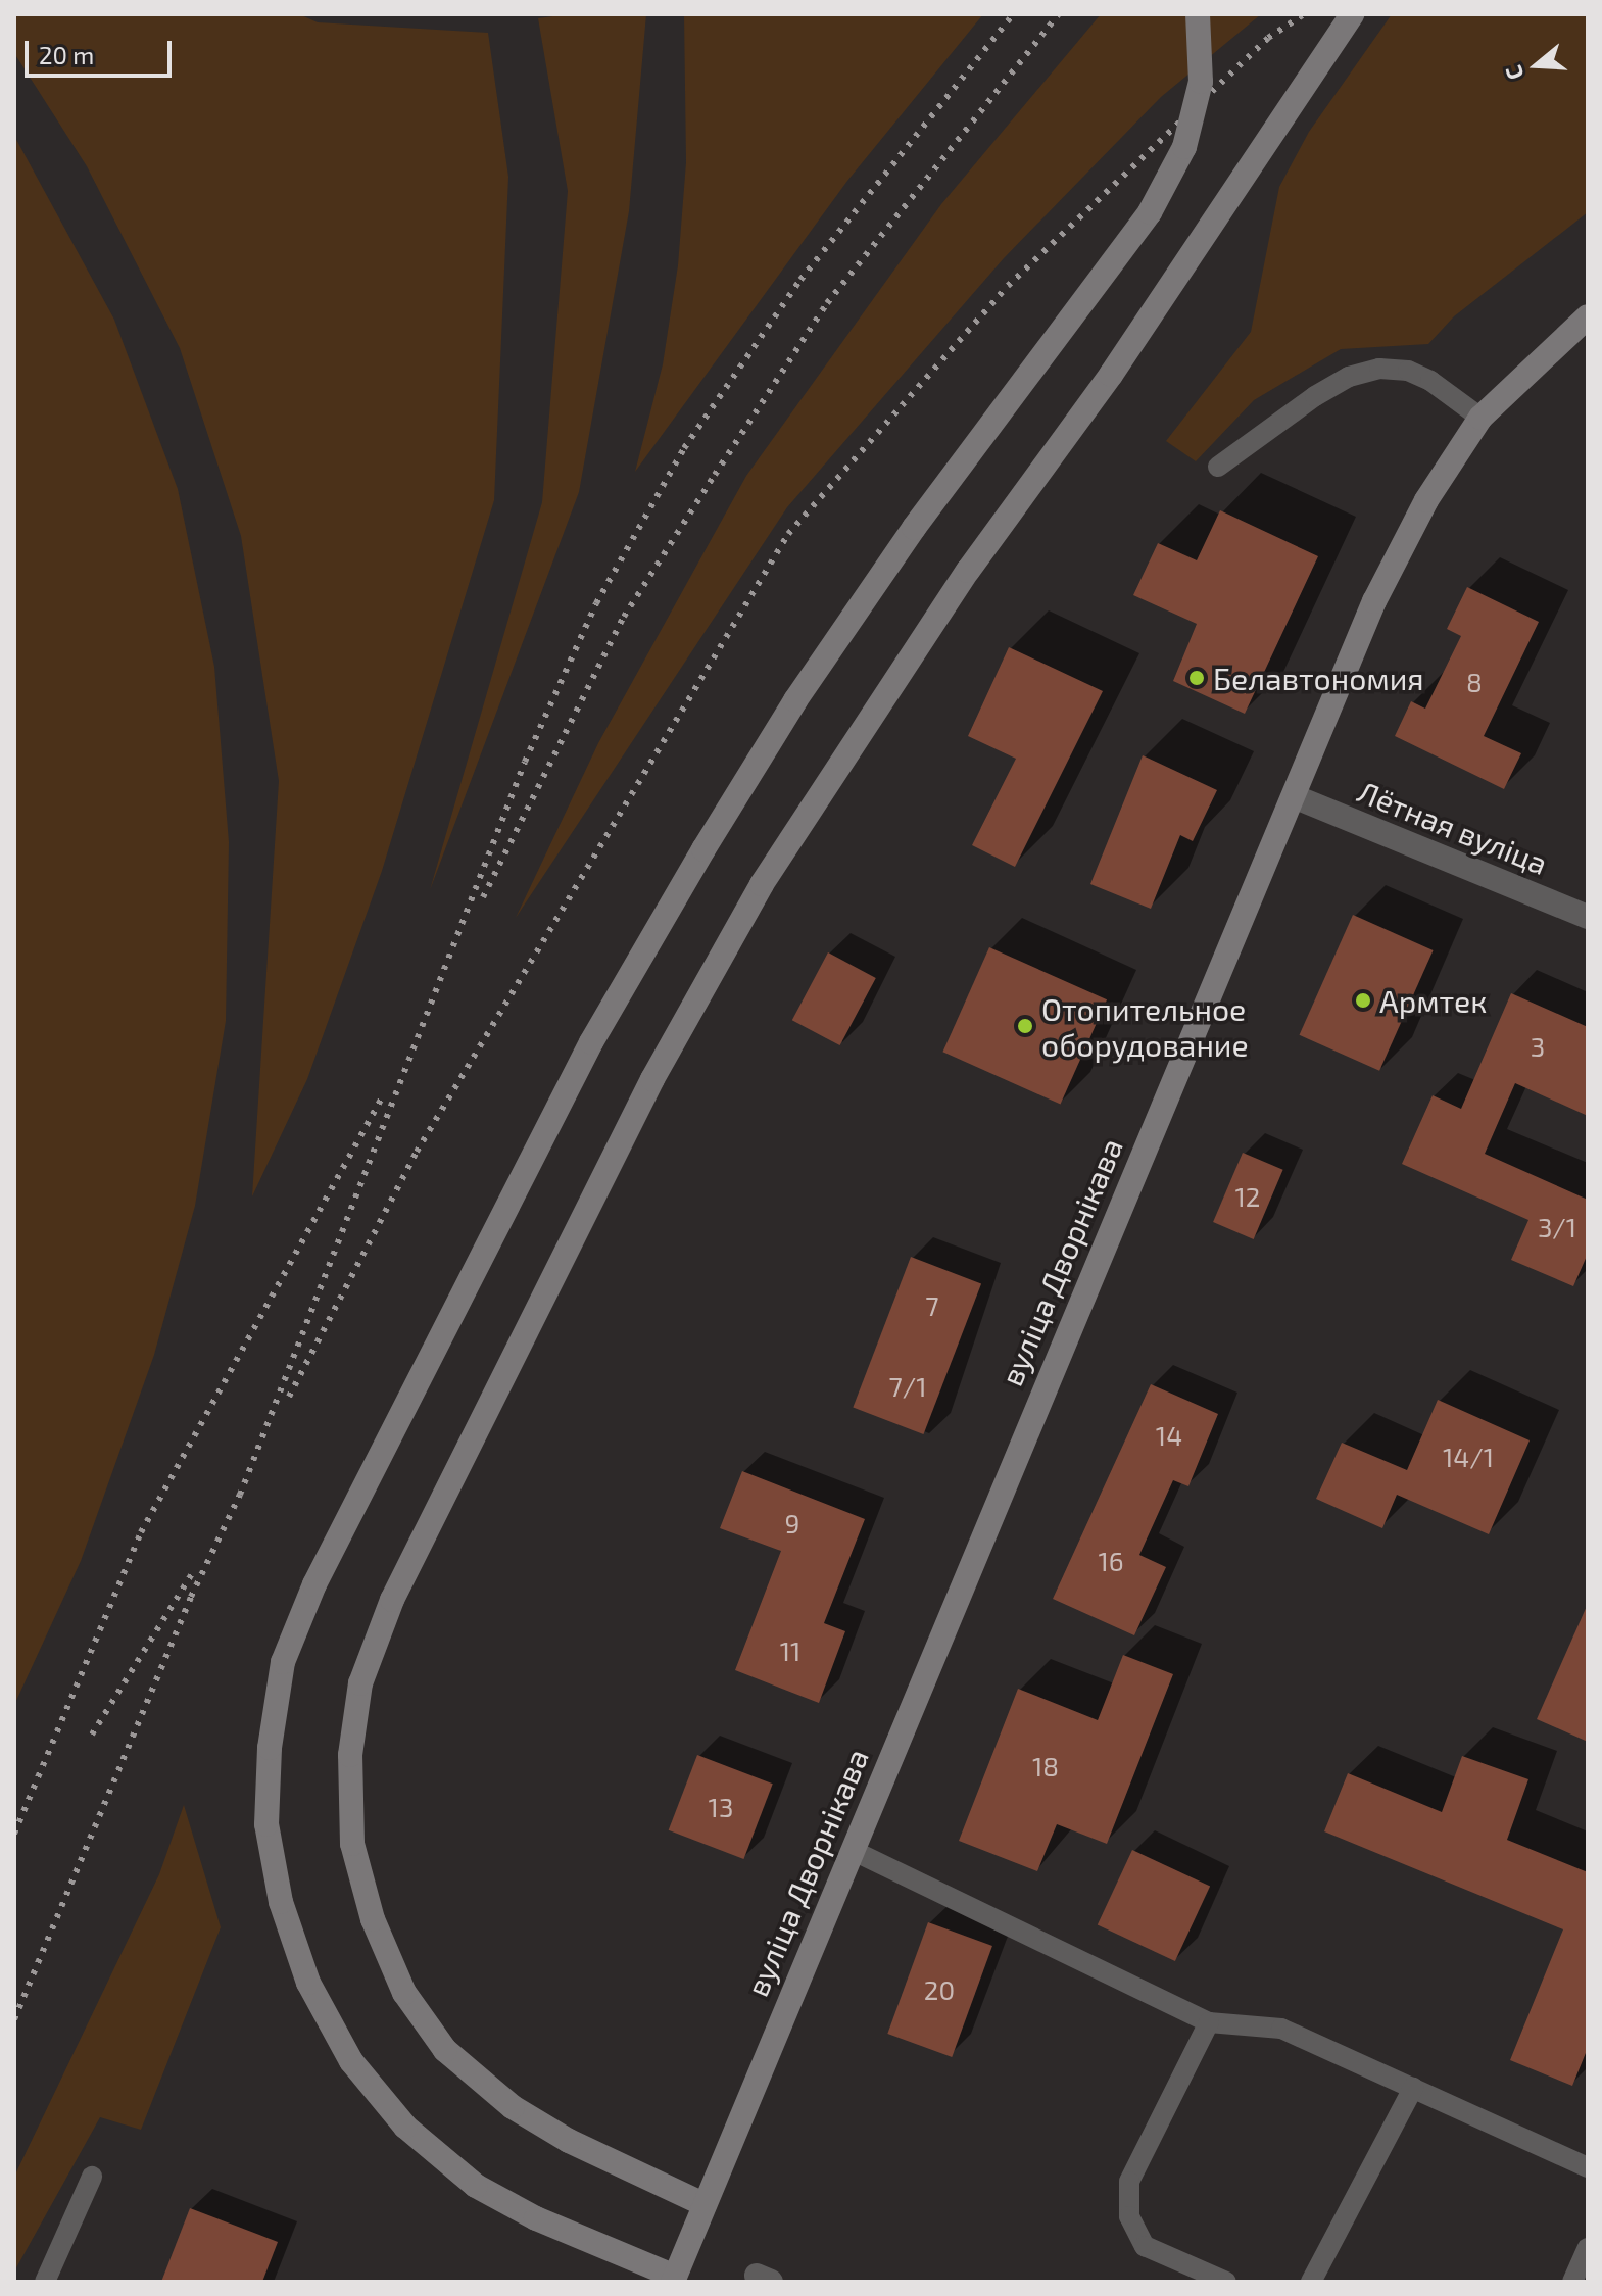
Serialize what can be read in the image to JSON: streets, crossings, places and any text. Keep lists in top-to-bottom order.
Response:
{
  "streets": {
    "main road": ["вуліца Дворнікава"],
    "street": ["Лётная вуліца"]
  },
  "crossings": [
    ["Лётная вуліца", "вуліца Дворнікава"]
  ],
  "places": ["Белавтономия", "Армтек", "Отопительное оборудование"],
  "house_numbers": [
    "8",
    "3",
    "12",
    "3/1",
    "7",
    "7/1",
    "14",
    "14/1",
    "9",
    "16",
    "11",
    "18",
    "13",
    "20"
  ],
  "scale_bar": "20 m",
  "north": "left"
}
